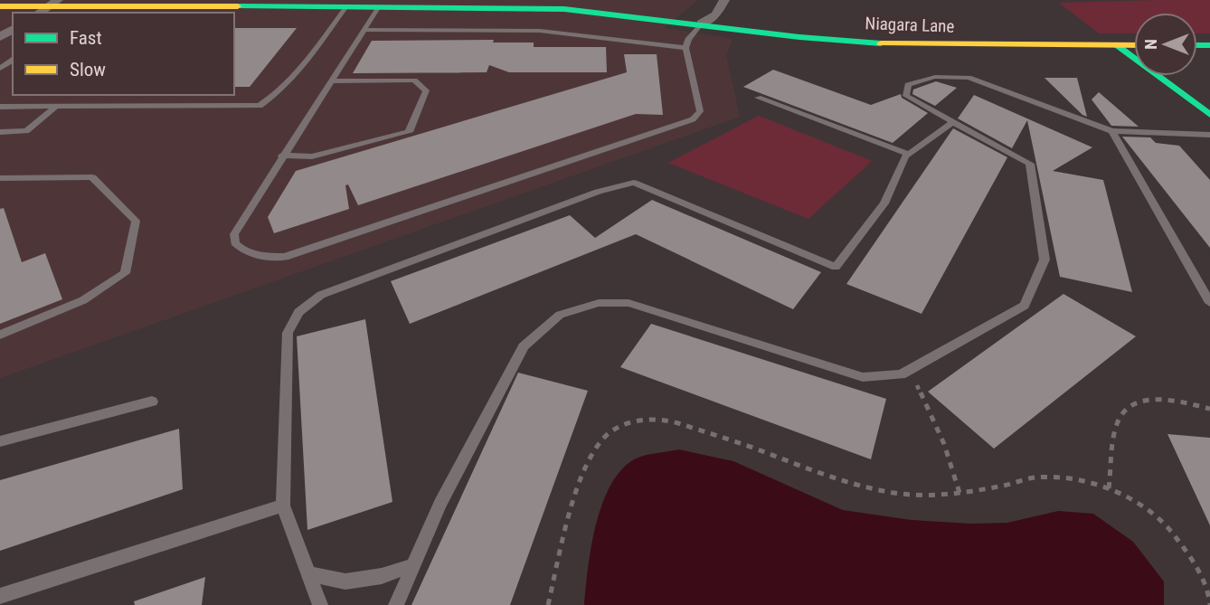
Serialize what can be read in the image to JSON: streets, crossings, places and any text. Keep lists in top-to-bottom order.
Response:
{
  "streets": {
    "street": ["Niagara Lane"]
  },
  "legend": ["Fast", "Slow"],
  "north": "left"
}
